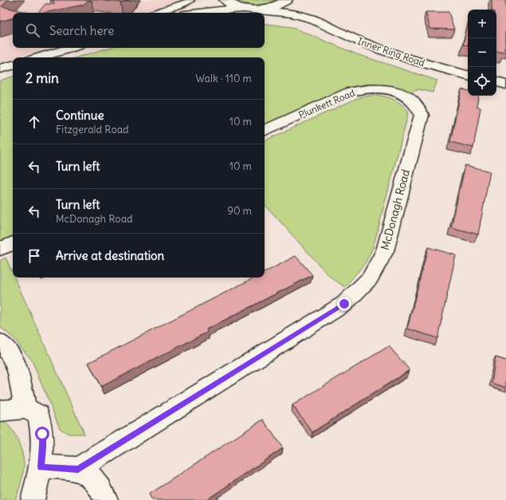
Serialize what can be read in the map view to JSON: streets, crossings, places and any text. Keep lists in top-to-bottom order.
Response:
{
  "streets": {
    "street": ["Inner Ring Road", "Plunkett Road", "McDonagh Road"]
  },
  "crossings": [
    ["Plunkett Road", "McDonagh Road"]
  ],
  "page": {
    "map_buttons": ["+", "−"],
    "search": "Search here",
    "heading": ["2 min", "Walk · 110 m"],
    "list": [
      ["Continue", "Fitzgerald Road", "10 m"],
      ["Turn left", "10 m"],
      ["Turn left", "McDonagh Road", "90 m"],
      "Arrive at destination"
    ]
  }
}
